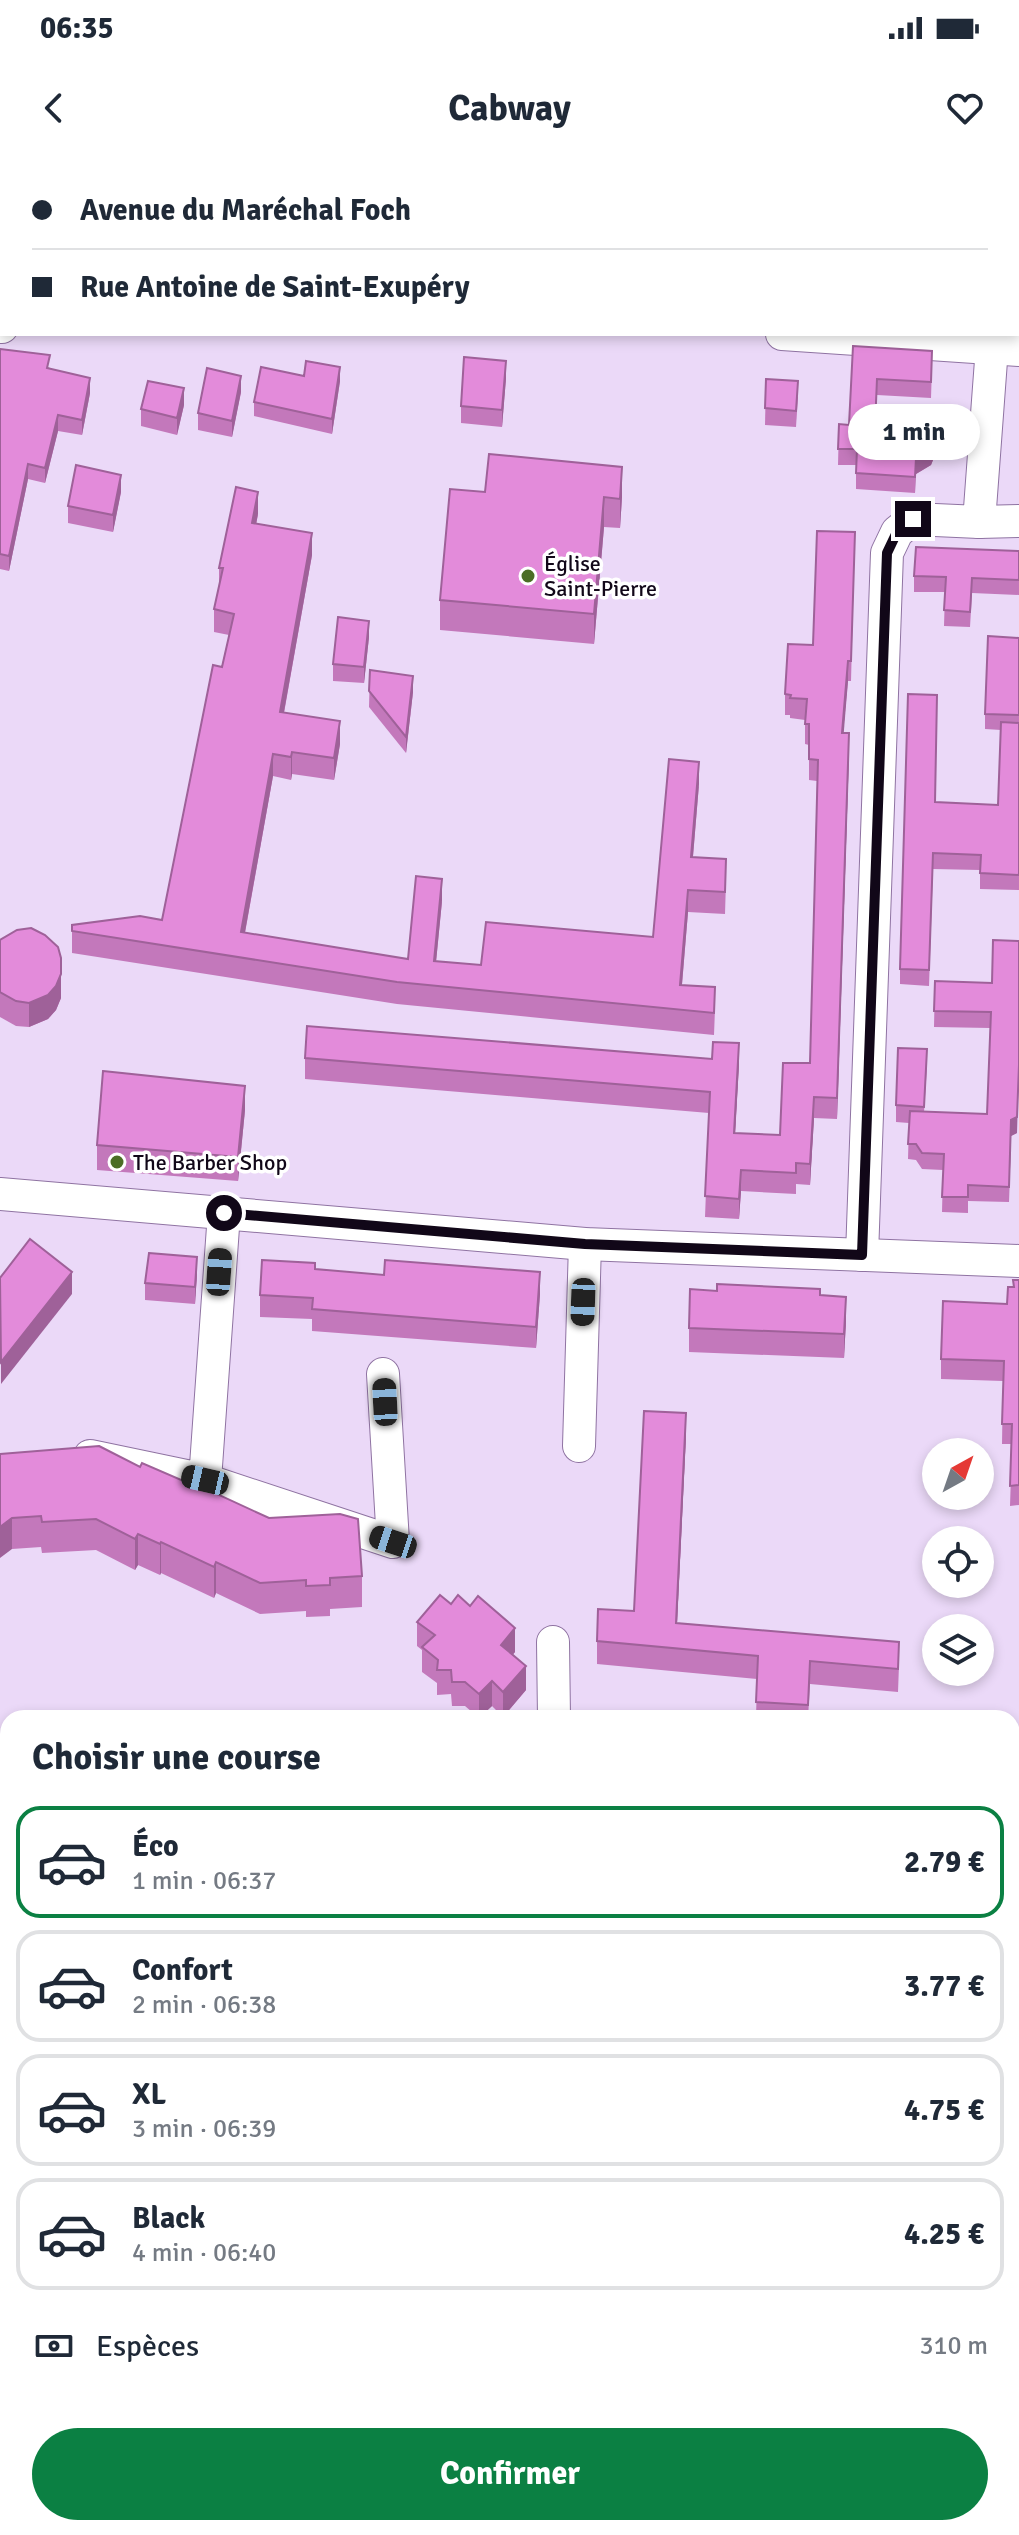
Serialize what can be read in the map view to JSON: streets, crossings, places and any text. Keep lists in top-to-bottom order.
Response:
{
  "places": ["Église Saint-Pierre", "The Barber Shop"],
  "north": "top right",
  "page": {
    "status": "06:35",
    "header": "Cabway",
    "banner": ["Avenue du Maréchal Foch", "Rue Antoine de Saint-Exupéry"],
    "bubble": "1 min",
    "heading": "Choisir une course",
    "list": [
      {
        "name": "Éco",
        "note": "1 min · 06:37",
        "value": "2.79 €"
      },
      {
        "name": "Confort",
        "note": "2 min · 06:38",
        "value": "3.77 €"
      },
      {
        "name": "XL",
        "note": "3 min · 06:39",
        "value": "4.75 €"
      },
      {
        "name": "Black",
        "note": "4 min · 06:40",
        "value": "4.25 €"
      }
    ],
    "pay": ["Espèces", "310 m"],
    "buttons": "Confirmer"
  }
}
